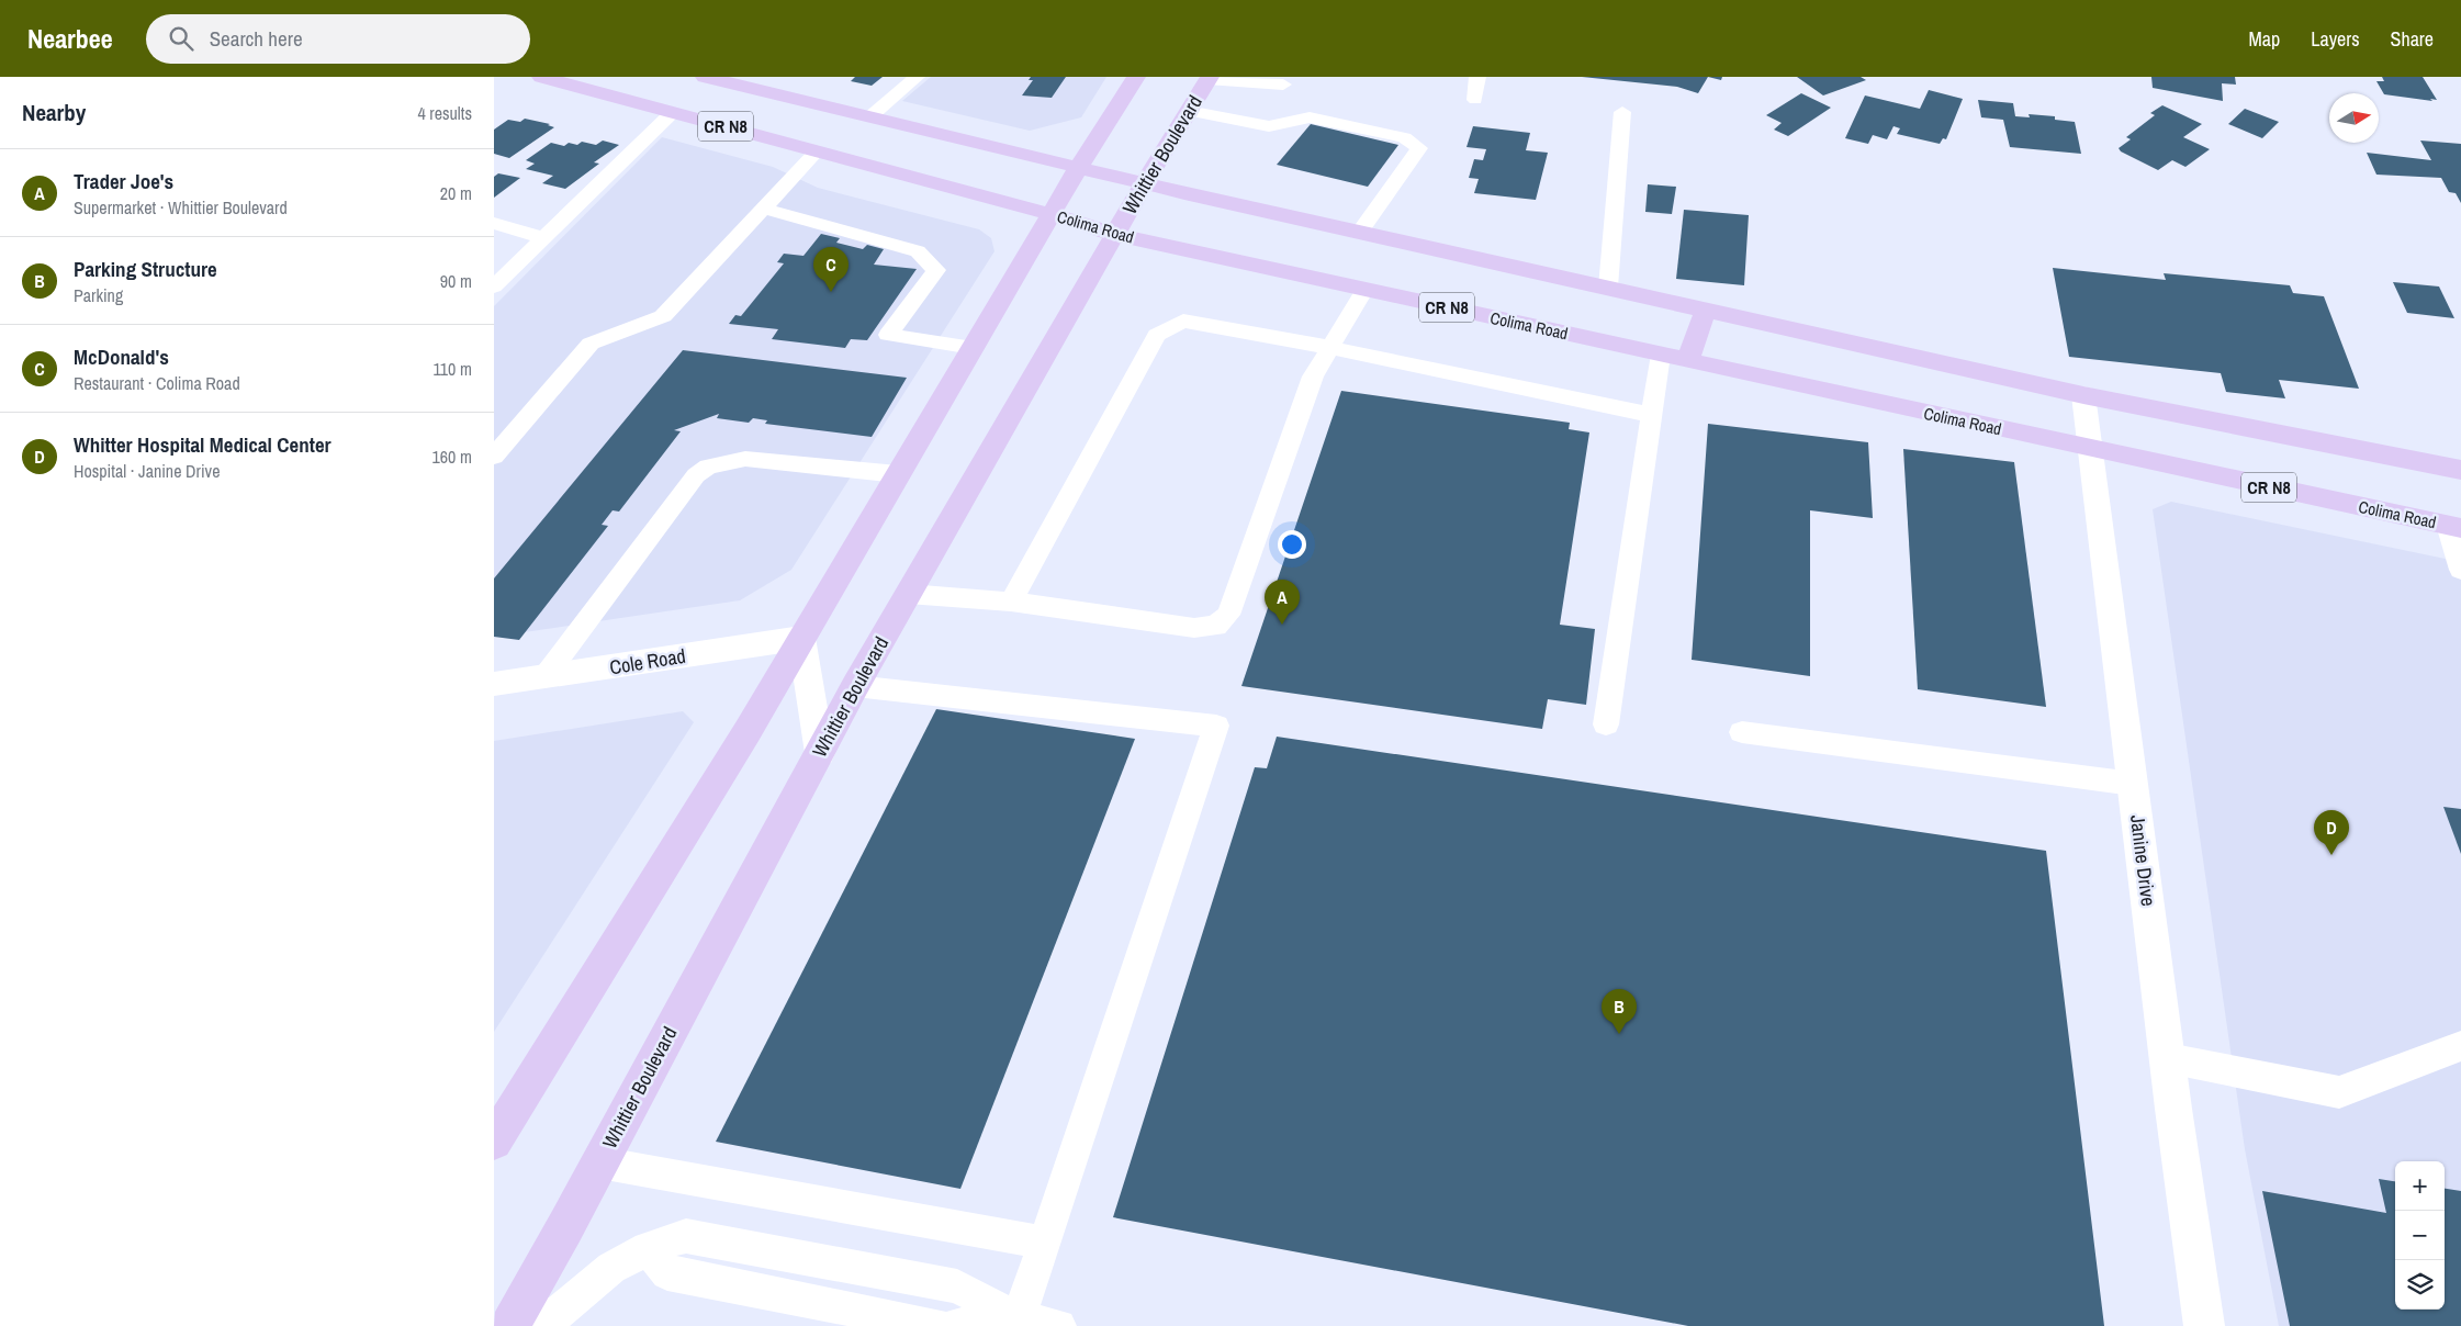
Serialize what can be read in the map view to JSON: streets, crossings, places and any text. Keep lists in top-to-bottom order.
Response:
{
  "streets": {
    "main road": ["CR N8", "Whittier Boulevard", "Colima Road"],
    "street": ["Cole Road", "Janine Drive"]
  },
  "crossings": [
    ["CR N8", "Whittier Boulevard"],
    ["CR N8", "Janine Drive"],
    ["Whittier Boulevard", "Colima Road"],
    ["Colima Road", "Janine Drive"]
  ],
  "north": "right",
  "page": {
    "header": "Nearbee",
    "search": "Search here",
    "nav": ["Map", "Layers", "Share"],
    "heading": ["Nearby", "4 results"],
    "list": [
      {
        "mark": "A",
        "name": "Trader Joe's",
        "note": "Supermarket · Whittier Boulevard",
        "value": "20 m"
      },
      {
        "mark": "B",
        "name": "Parking Structure",
        "note": "Parking",
        "value": "90 m"
      },
      {
        "mark": "C",
        "name": "McDonald's",
        "note": "Restaurant · Colima Road",
        "value": "110 m"
      },
      {
        "mark": "D",
        "name": "Whitter Hospital Medical Center",
        "note": "Hospital · Janine Drive",
        "value": "160 m"
      }
    ],
    "pins": [
      "C",
      "A",
      "D",
      "B"
    ],
    "map_buttons": ["+", "−"]
  }
}
